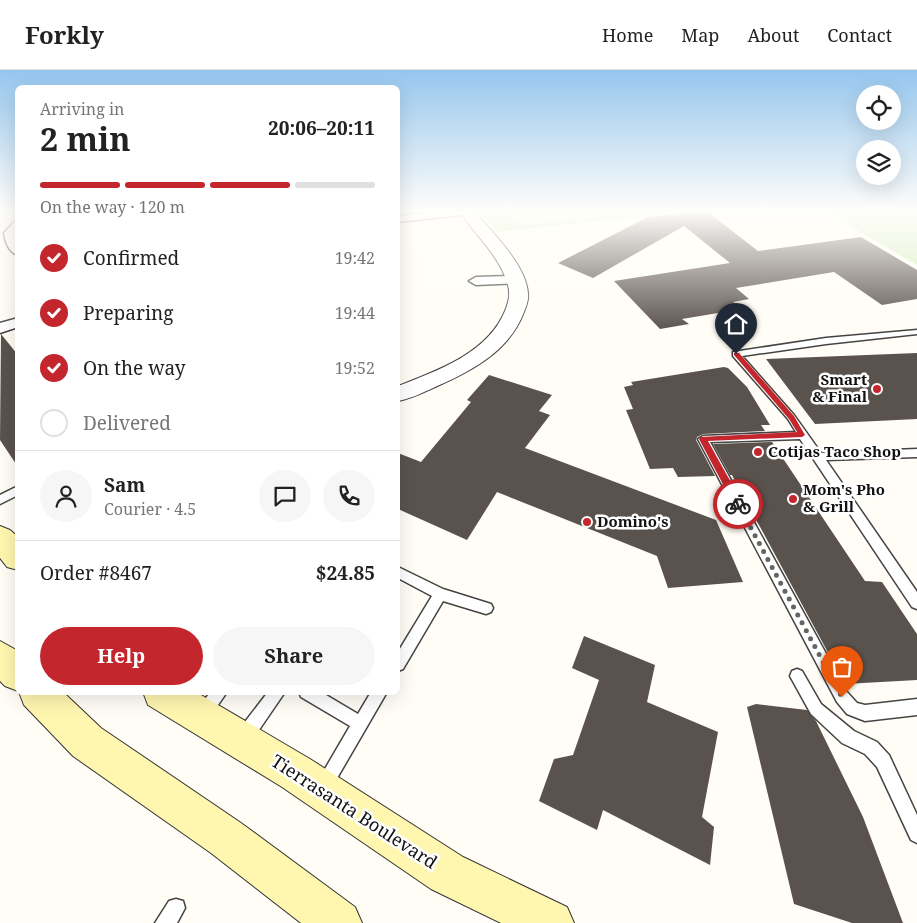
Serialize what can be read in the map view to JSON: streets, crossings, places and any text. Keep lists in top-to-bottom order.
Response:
{
  "streets": {
    "main road": ["Tierrasanta Boulevard"]
  },
  "places": [
    "Smart & Final",
    "Cotijas Taco Shop",
    "Mom's Pho & Grill",
    "Domino's"
  ],
  "page": {
    "header": "Forkly",
    "nav": [
      "Home",
      "Map",
      "About",
      "Contact"
    ],
    "heading": ["2 min", "Arriving in", "20:06–20:11"],
    "panel": [
      "Sam",
      "Courier · 4.5",
      "Order #8467",
      "$24.85"
    ],
    "bar": "On the way · 120 m",
    "list": [
      ["Confirmed", "19:42"],
      ["Preparing", "19:44"],
      ["On the way", "19:52"],
      "Delivered"
    ],
    "buttons": ["Help", "Share"]
  }
}
